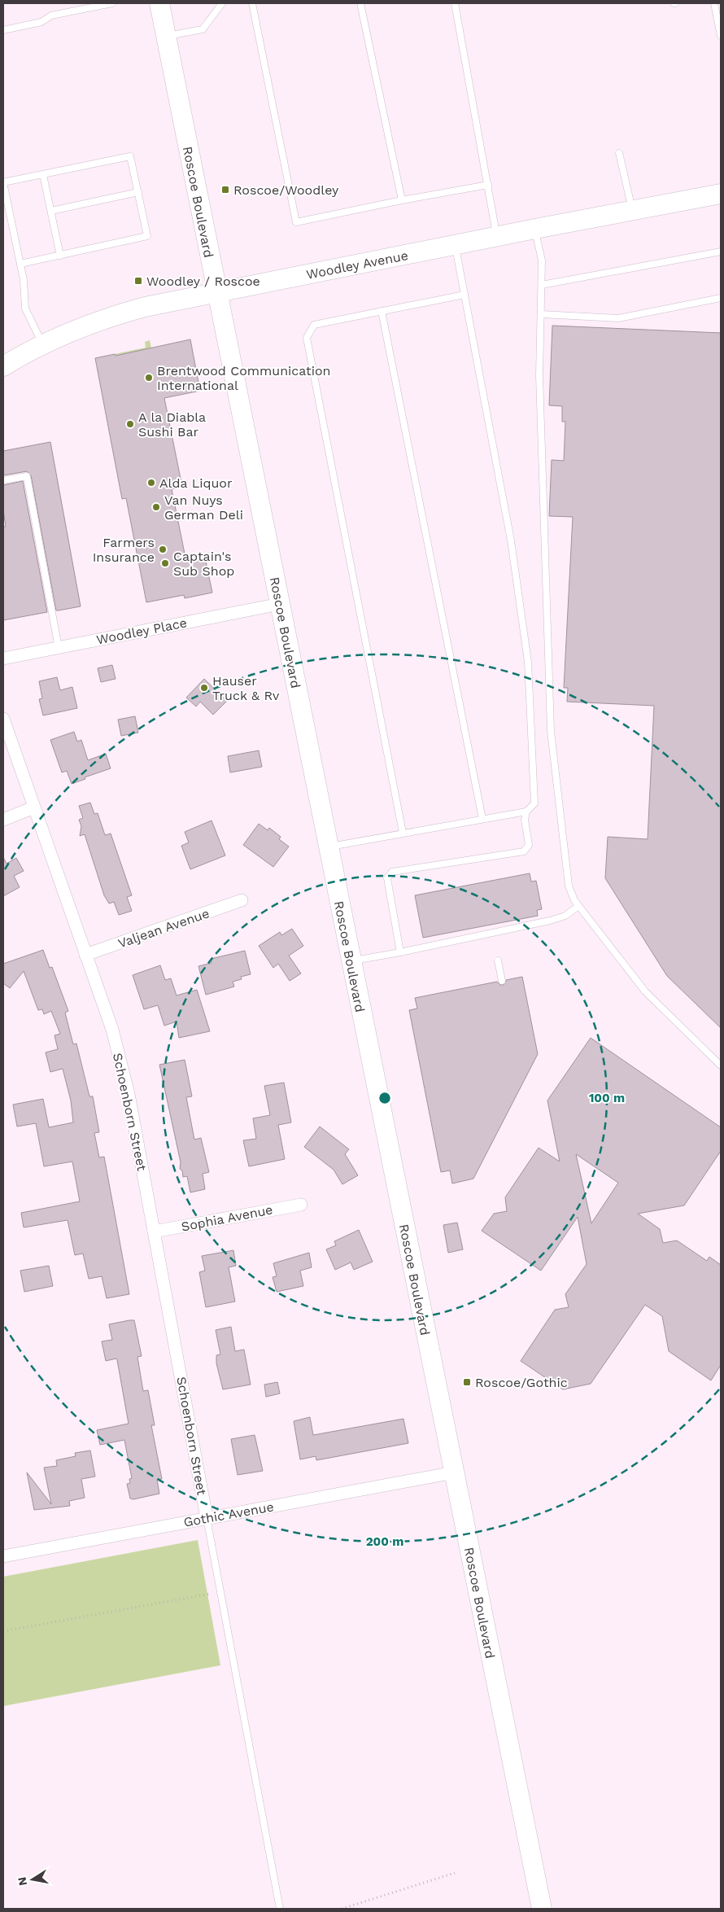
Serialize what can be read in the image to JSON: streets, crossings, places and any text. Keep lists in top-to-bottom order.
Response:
{
  "streets": {
    "main road": ["Roscoe Boulevard", "Woodley Avenue"],
    "street": [
      "Woodley Place",
      "Valjean Avenue",
      "Schoenborn Street",
      "Sophia Avenue",
      "Gothic Avenue"
    ]
  },
  "crossings": [
    ["Roscoe Boulevard", "Woodley Avenue"],
    ["Roscoe Boulevard", "Woodley Place"],
    ["Roscoe Boulevard", "Gothic Avenue"],
    ["Valjean Avenue", "Schoenborn Street"],
    ["Schoenborn Street", "Sophia Avenue"],
    ["Schoenborn Street", "Gothic Avenue"]
  ],
  "places": {
    "transit": ["Roscoe/Woodley", "Woodley / Roscoe", "Roscoe/Gothic"],
    "other": [
      "Brentwood Communication International",
      "A la Diabla Sushi Bar",
      "Alda Liquor",
      "Van Nuys German Deli",
      "Farmers Insurance",
      "Captain's Sub Shop",
      "Hauser Truck & Rv"
    ]
  },
  "north": "left",
  "rings": ["100 m", "200 m"]
}
